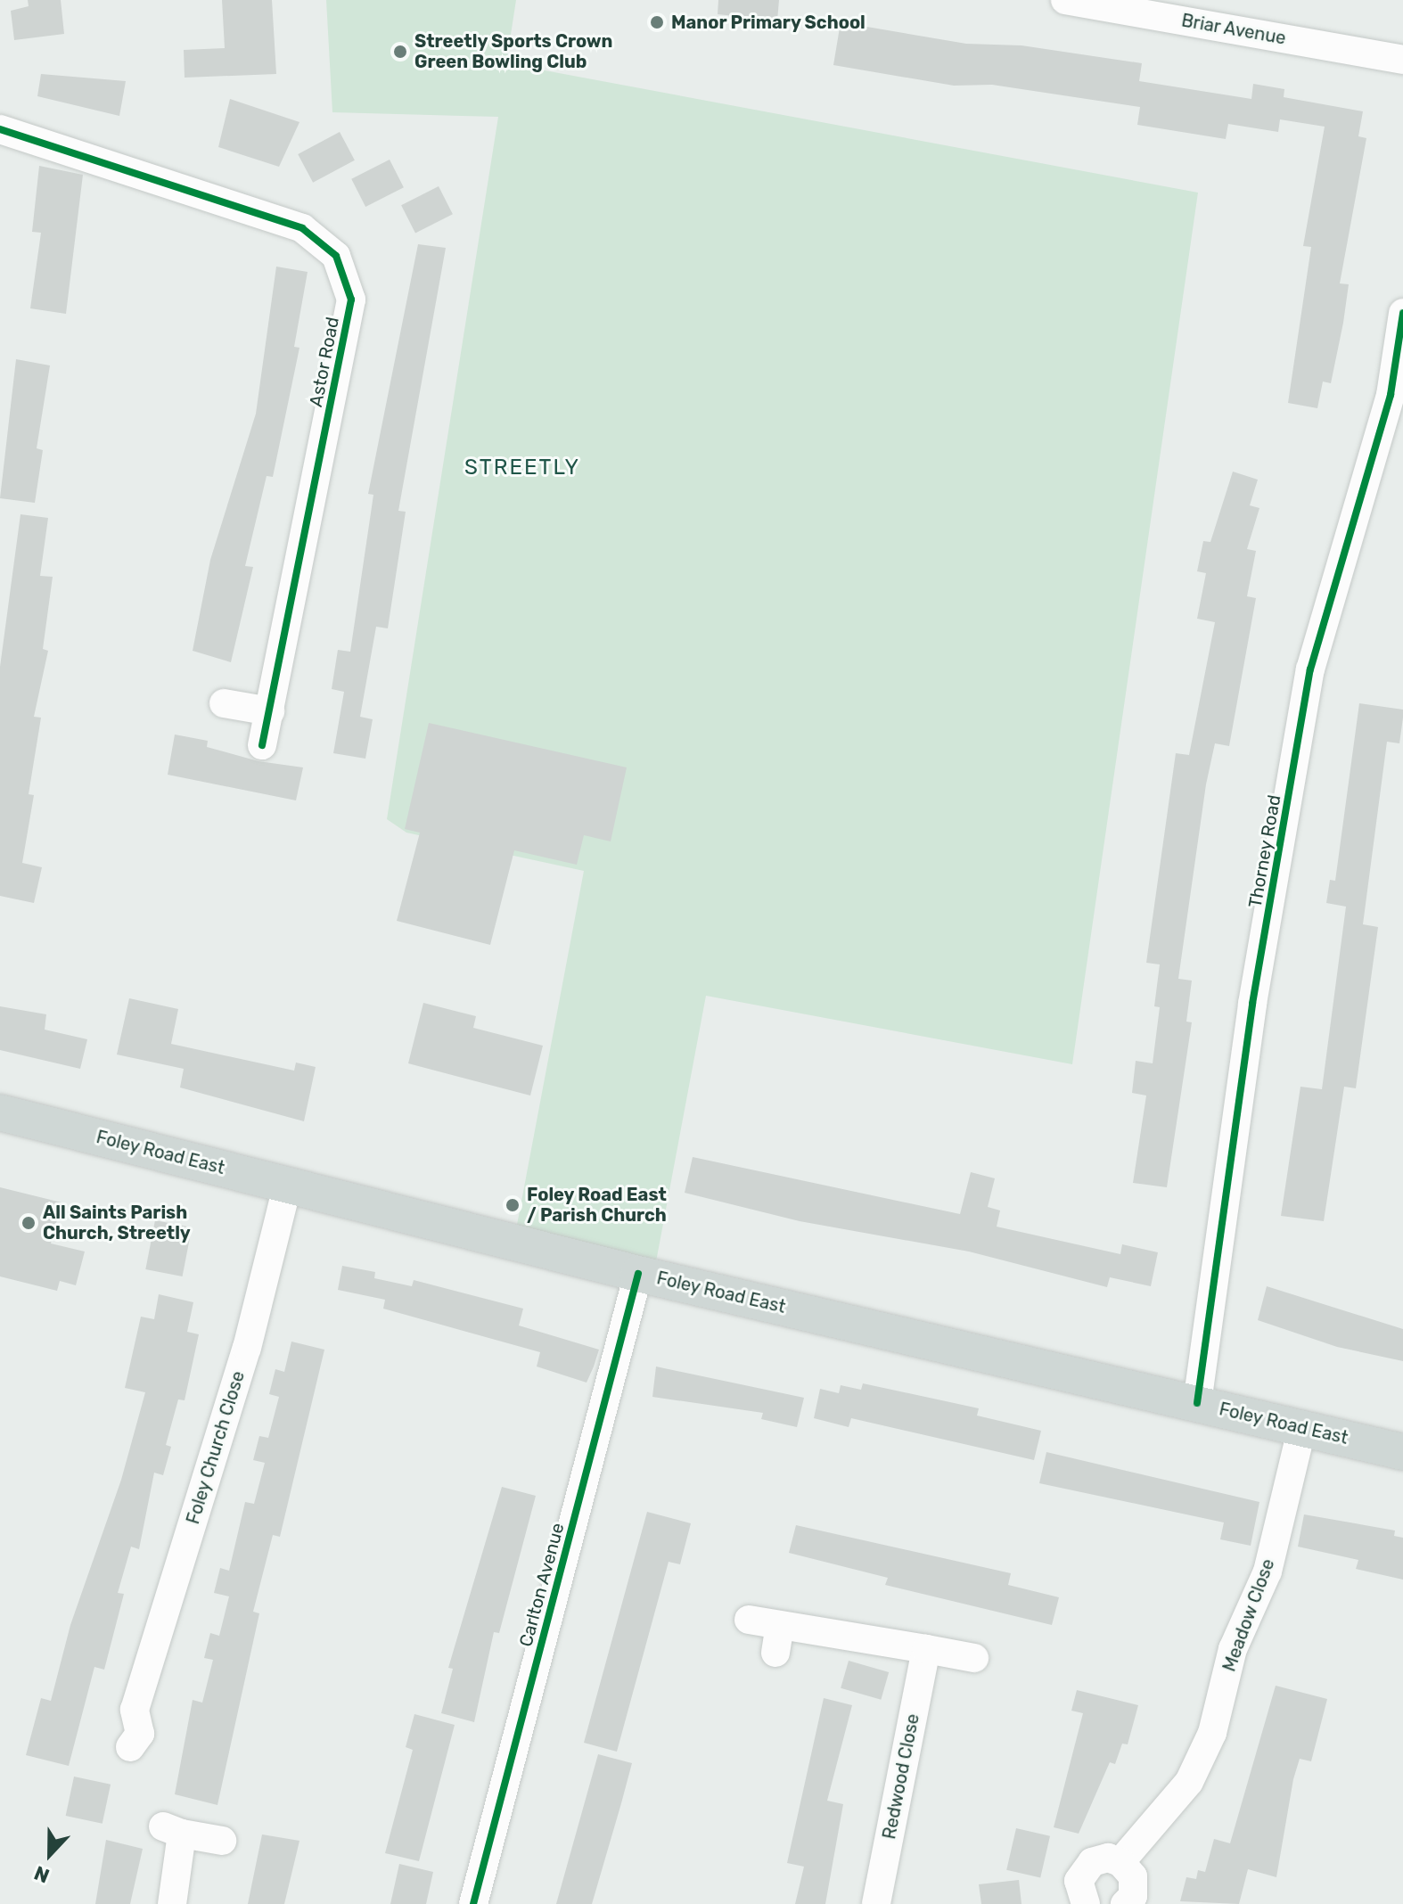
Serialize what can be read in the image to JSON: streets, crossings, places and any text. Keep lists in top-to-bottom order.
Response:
{
  "streets": {
    "main road": ["Foley Road East"],
    "street": [
      "Briar Avenue",
      "Astor Road",
      "Thorney Road",
      "Foley Church Close",
      "Carlton Avenue",
      "Meadow Close",
      "Redwood Close"
    ]
  },
  "crossings": [
    ["Thorney Road", "Foley Road East"],
    ["Foley Road East", "Foley Church Close"],
    ["Foley Road East", "Carlton Avenue"],
    ["Foley Road East", "Meadow Close"]
  ],
  "districts": ["STREETLY"],
  "places": [
    "Manor Primary School",
    "Streetly Sports Crown Green Bowling Club",
    "Foley Road East / Parish Church",
    "All Saints Parish Church, Streetly"
  ],
  "north": "bottom"
}
